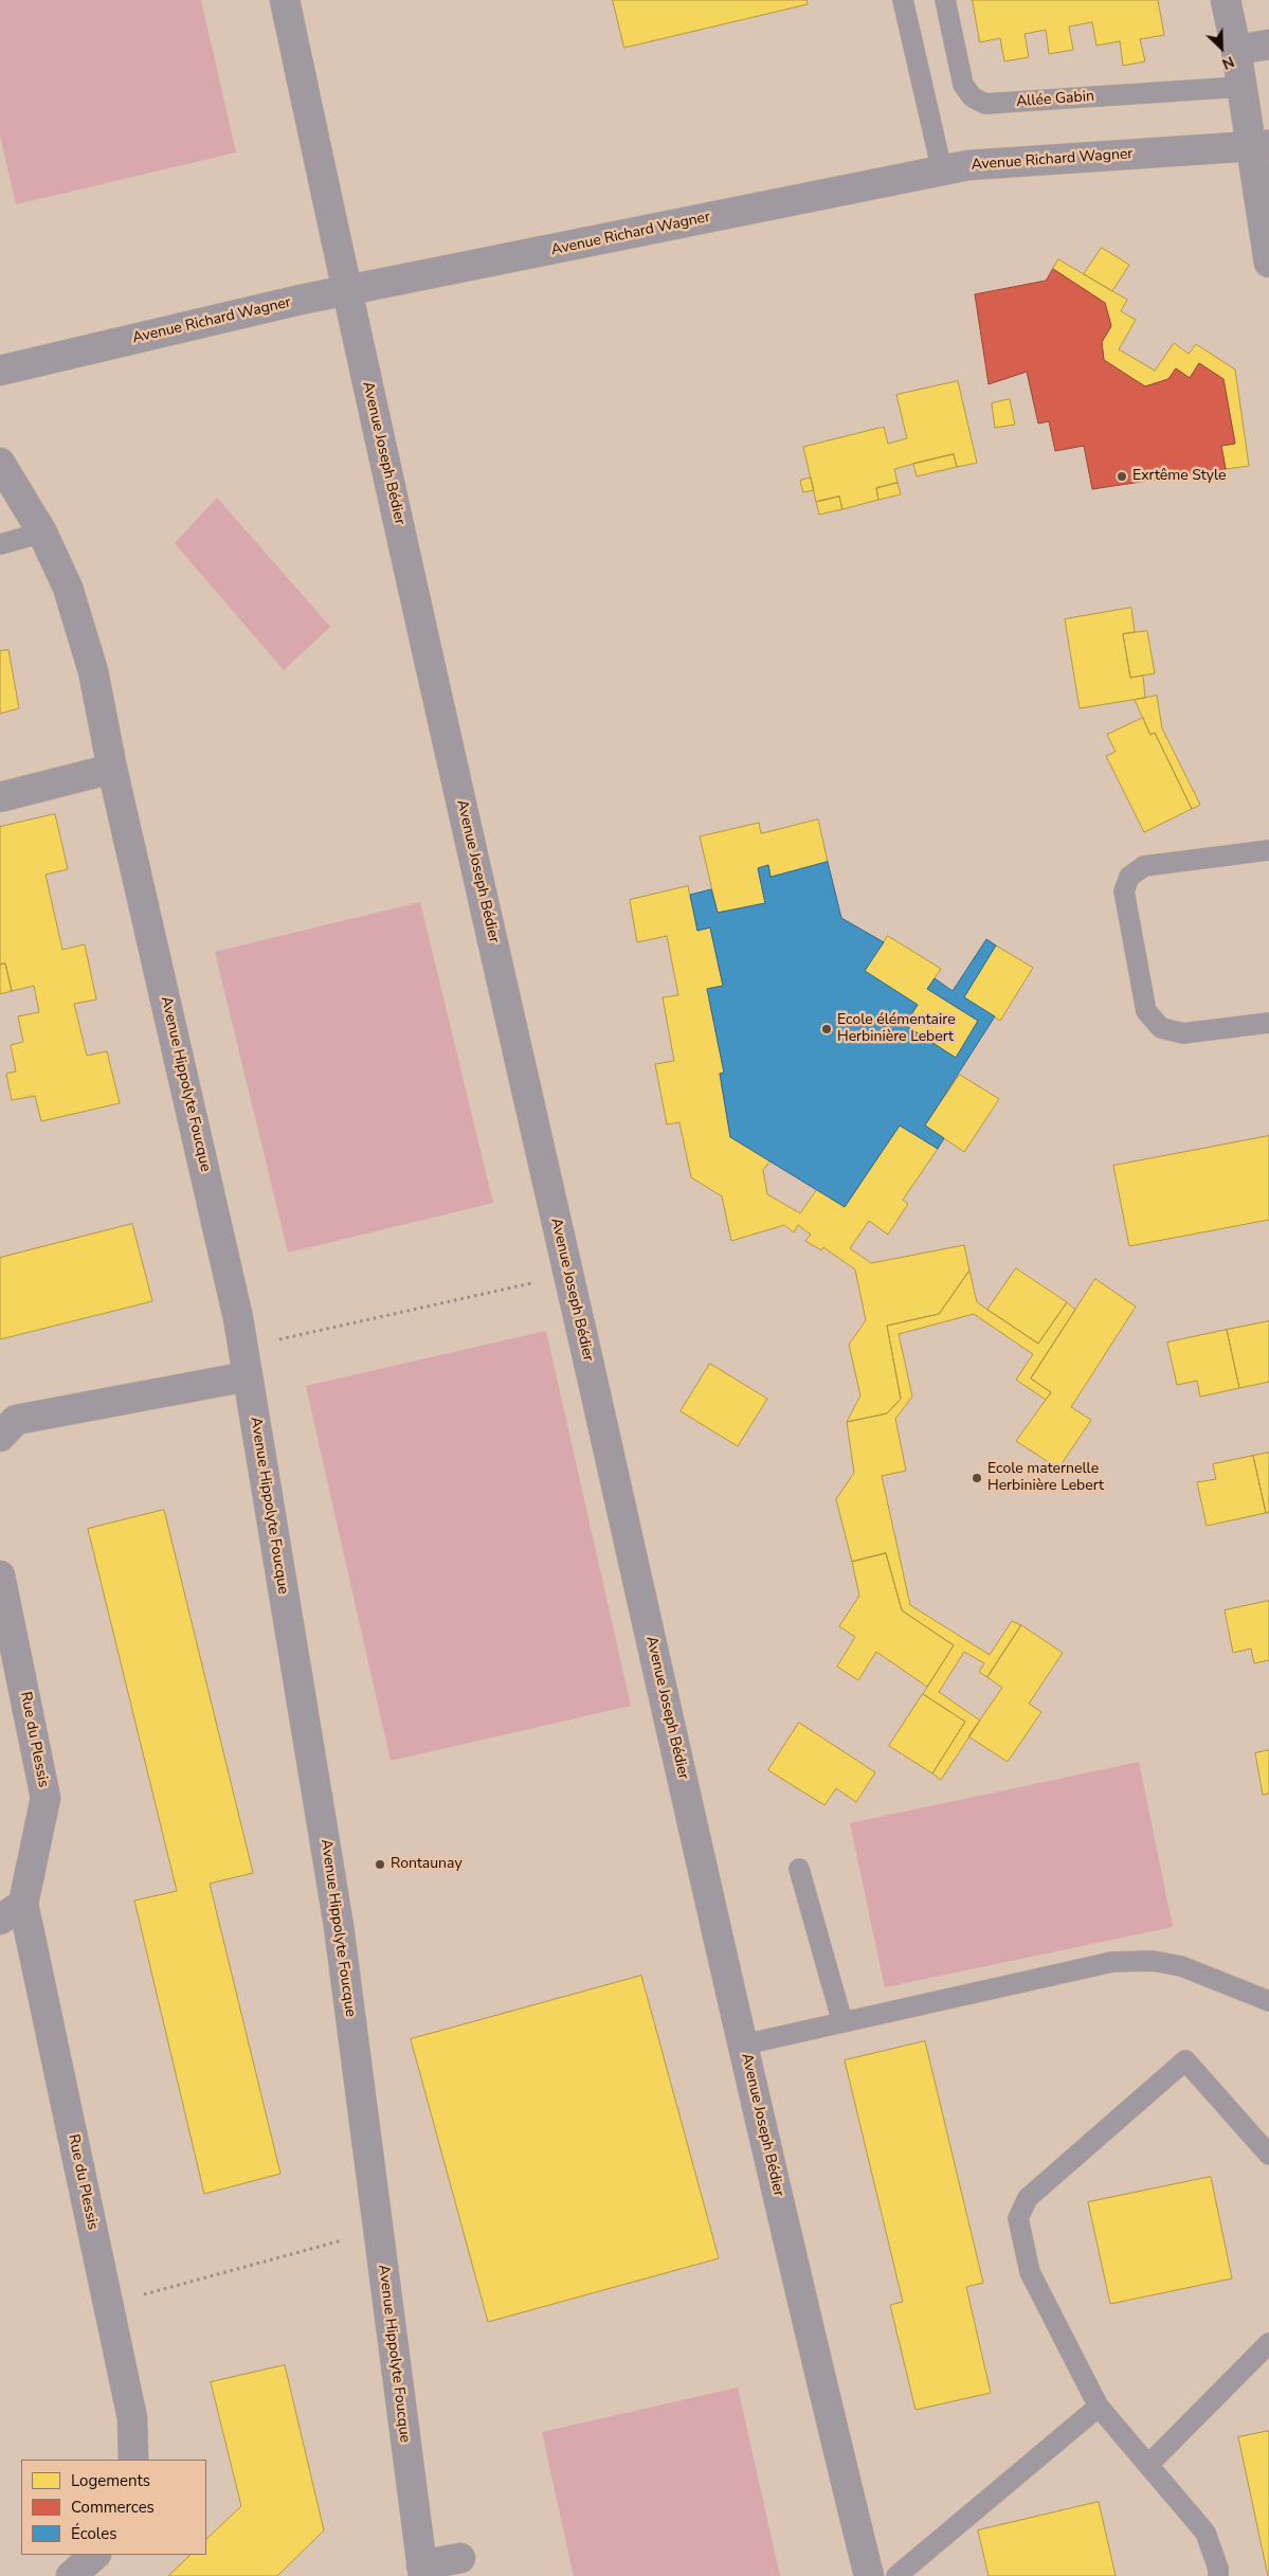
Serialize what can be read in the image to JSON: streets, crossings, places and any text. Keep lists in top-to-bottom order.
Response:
{
  "streets": {
    "street": [
      "Avenue Richard Wagner",
      "Avenue Joseph Bédier",
      "Avenue Hippolyte Foucque",
      "Rue du Plessis"
    ],
    "lane": ["Allée Gabin"]
  },
  "crossings": [
    ["Avenue Richard Wagner", "Avenue Joseph Bédier"]
  ],
  "places": [
    "Exrtême Style",
    "Ecole élémentaire Herbinière Lebert",
    "Ecole maternelle Herbinière Lebert",
    "Rontaunay"
  ],
  "legend": ["Logements", "Commerces", "Écoles"],
  "north": "bottom right"
}
